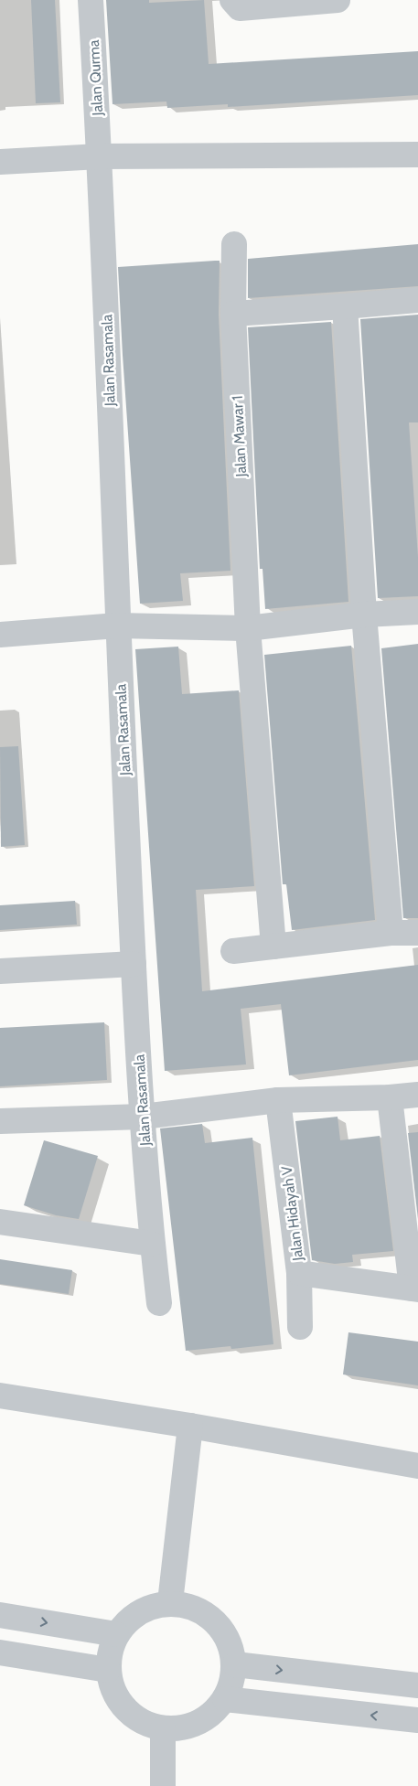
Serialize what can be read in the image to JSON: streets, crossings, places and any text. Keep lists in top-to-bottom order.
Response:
{
  "streets": {
    "street": [
      "Jalan Qurma",
      "Jalan Rasamala",
      "Jalan Mawar 1",
      "Jalan Hidayah V"
    ]
  },
  "crossings": [
    ["Jalan Qurma", "Jalan Rasamala"]
  ]
}
